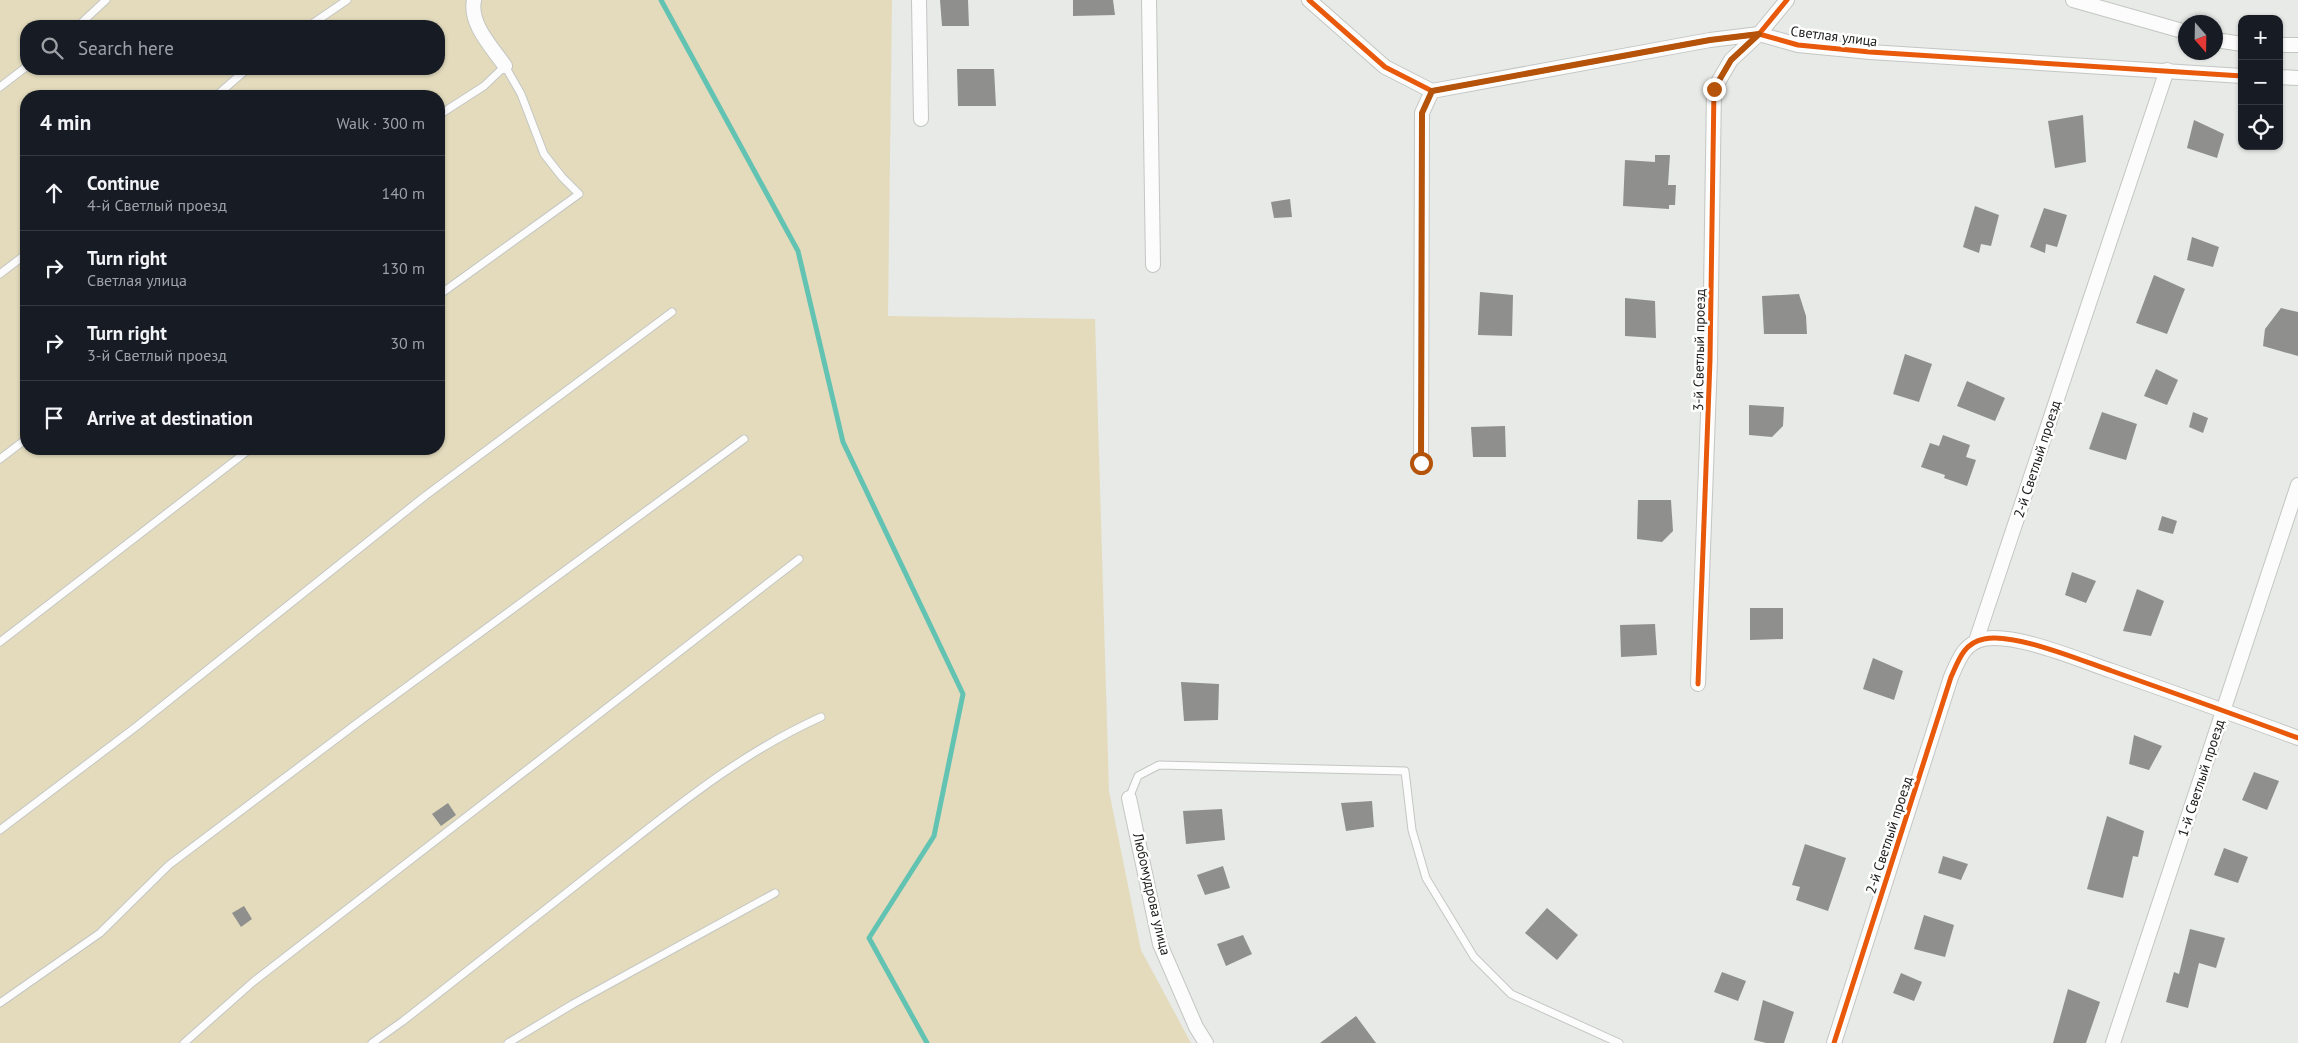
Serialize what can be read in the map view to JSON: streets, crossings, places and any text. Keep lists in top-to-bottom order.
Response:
{
  "streets": {
    "street": [
      "Светлая улица",
      "3-й Светлый проезд",
      "2-й Светлый проезд",
      "1-й Светлый проезд",
      "Любомудрова улица"
    ]
  },
  "crossings": [
    ["Светлая улица", "3-й Светлый проезд"],
    ["Светлая улица", "2-й Светлый проезд"]
  ],
  "north": "bottom",
  "page": {
    "map_buttons": ["+", "−"],
    "search": "Search here",
    "heading": ["4 min", "Walk · 300 m"],
    "list": [
      ["Continue", "4-й Светлый проезд", "140 m"],
      ["Turn right", "Светлая улица", "130 m"],
      ["Turn right", "3-й Светлый проезд", "30 m"],
      "Arrive at destination"
    ]
  }
}
